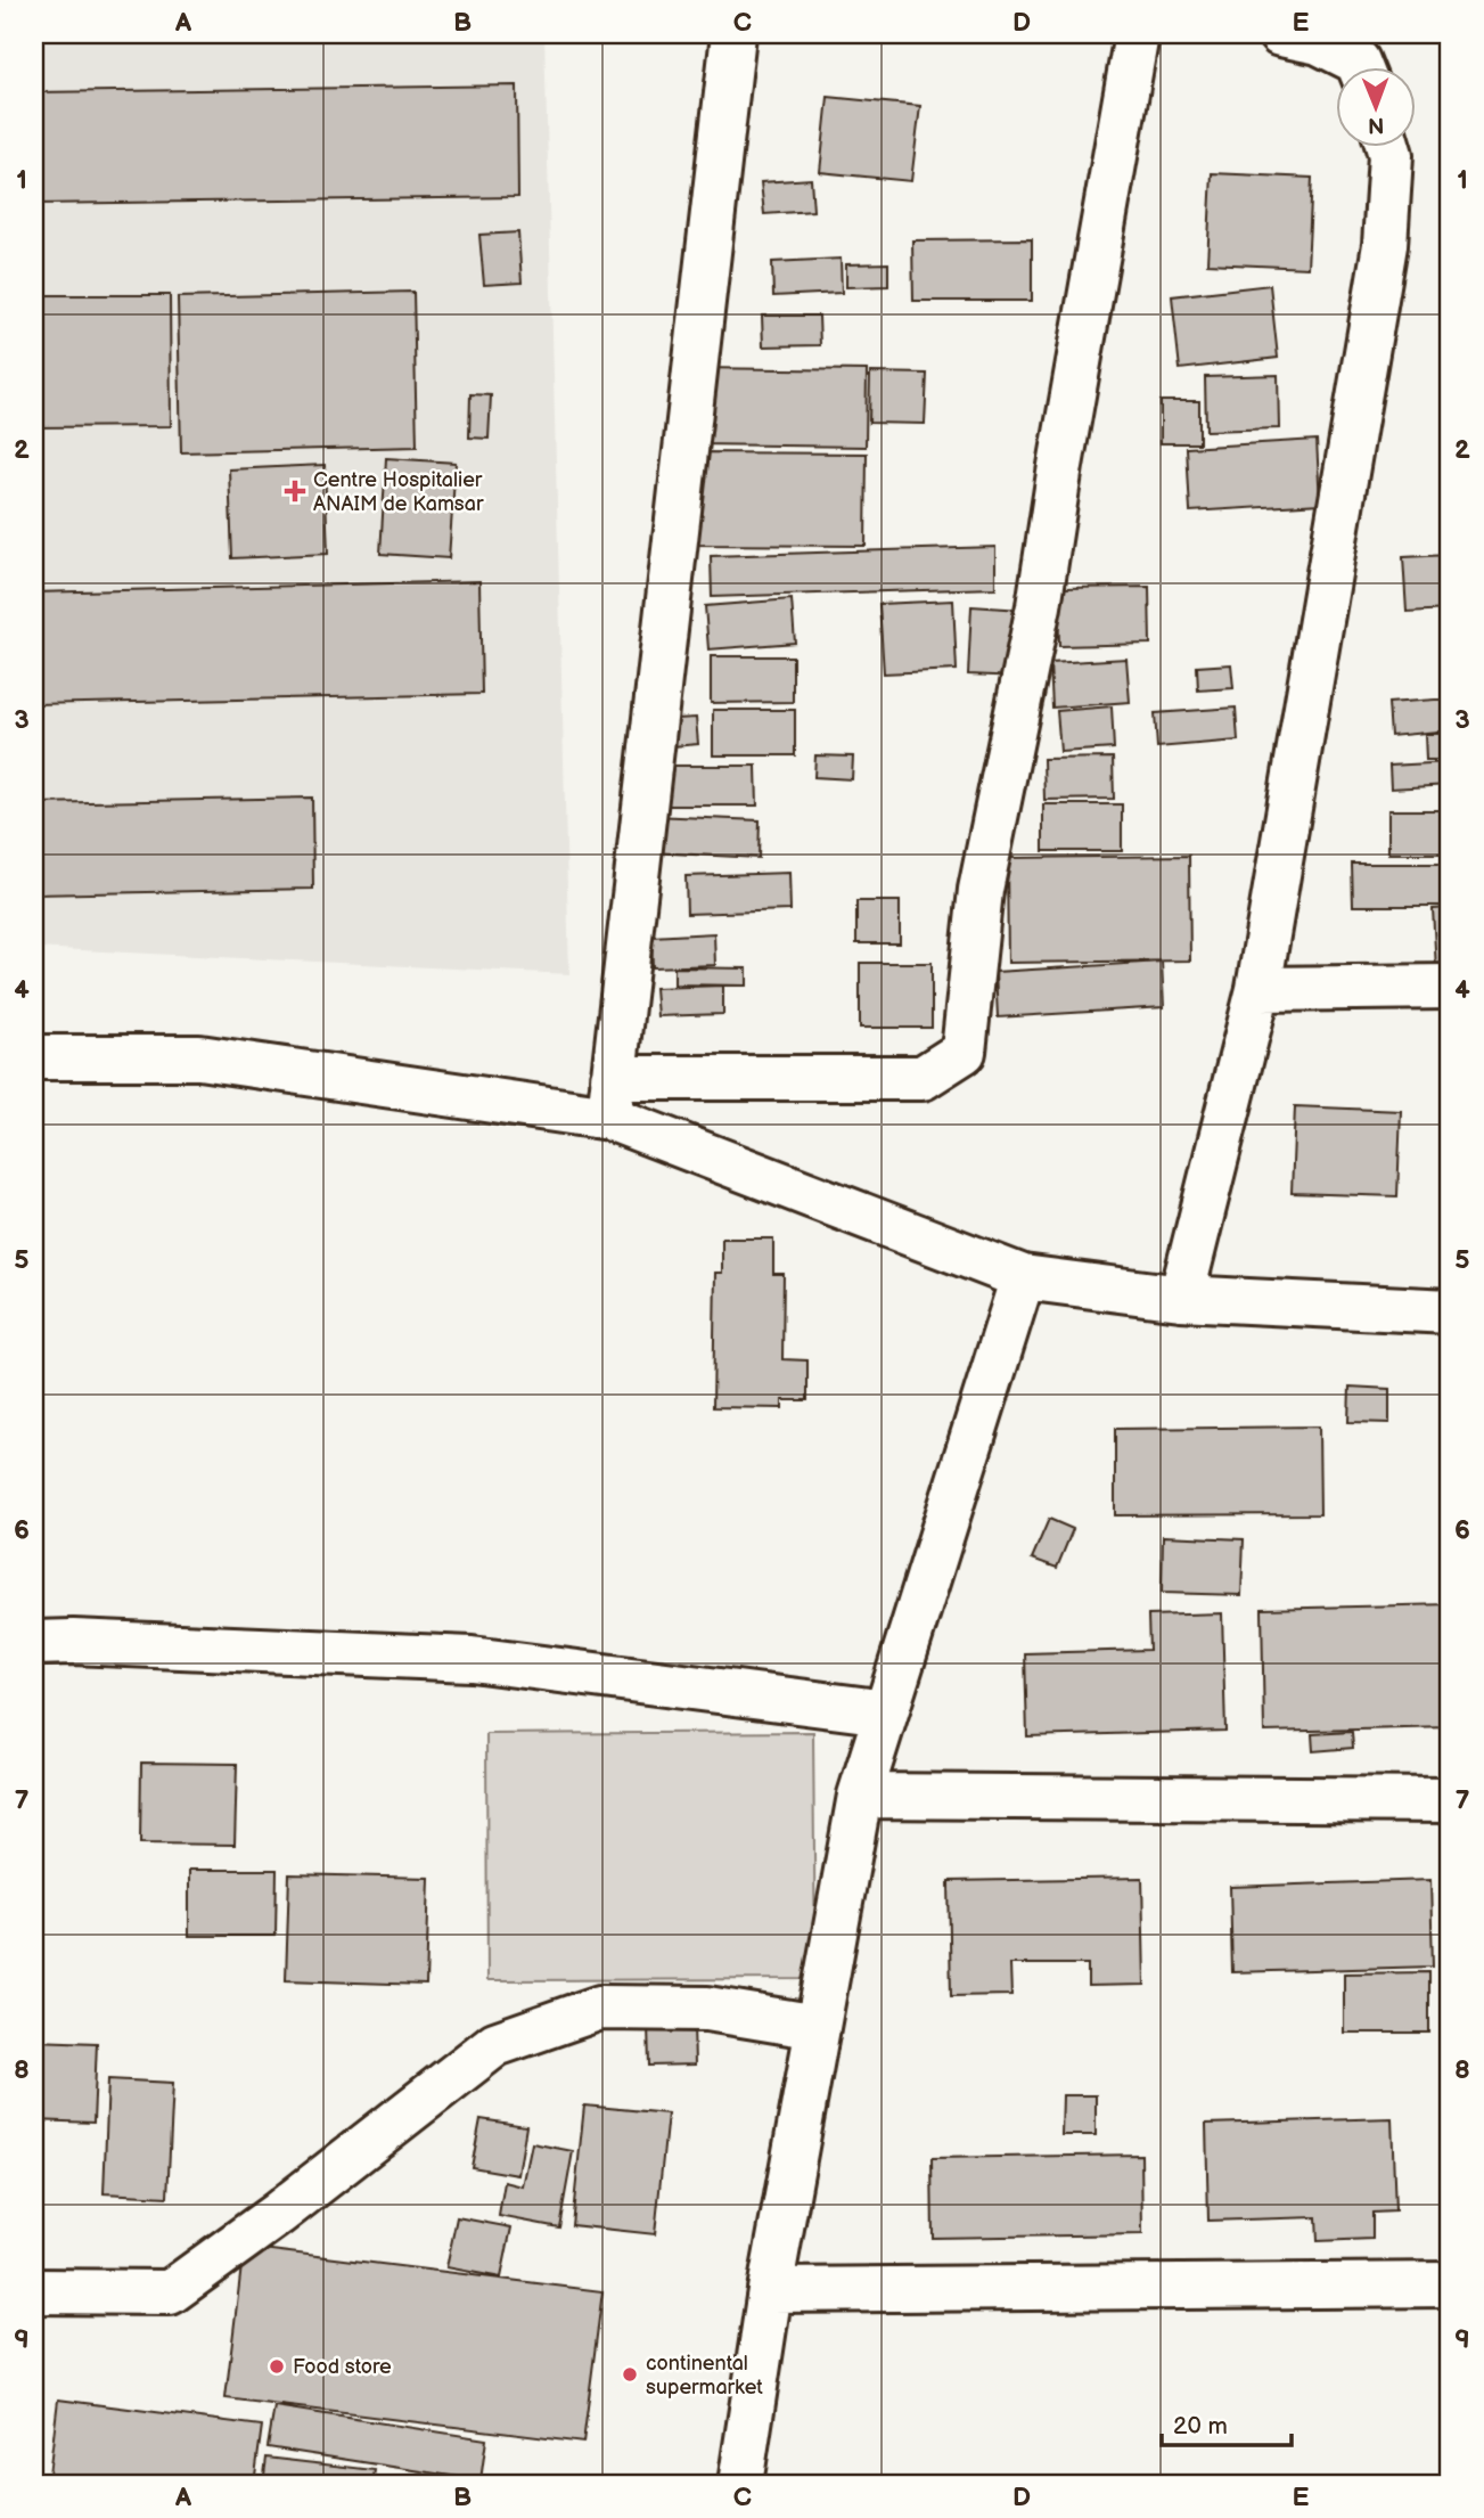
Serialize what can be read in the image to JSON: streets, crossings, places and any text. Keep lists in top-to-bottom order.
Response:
{
  "places": {
    "health": ["Centre Hospitalier ANAIM de Kamsar"],
    "other": ["Food store", "continental supermarket"]
  },
  "scale_bar": "20 m",
  "north": "bottom",
  "grid": {
    "columns": [
      "A",
      "B",
      "C",
      "D",
      "E"
    ],
    "rows": [
      "1",
      "2",
      "3",
      "4",
      "5",
      "6",
      "7",
      "8",
      "9"
    ]
  }
}
